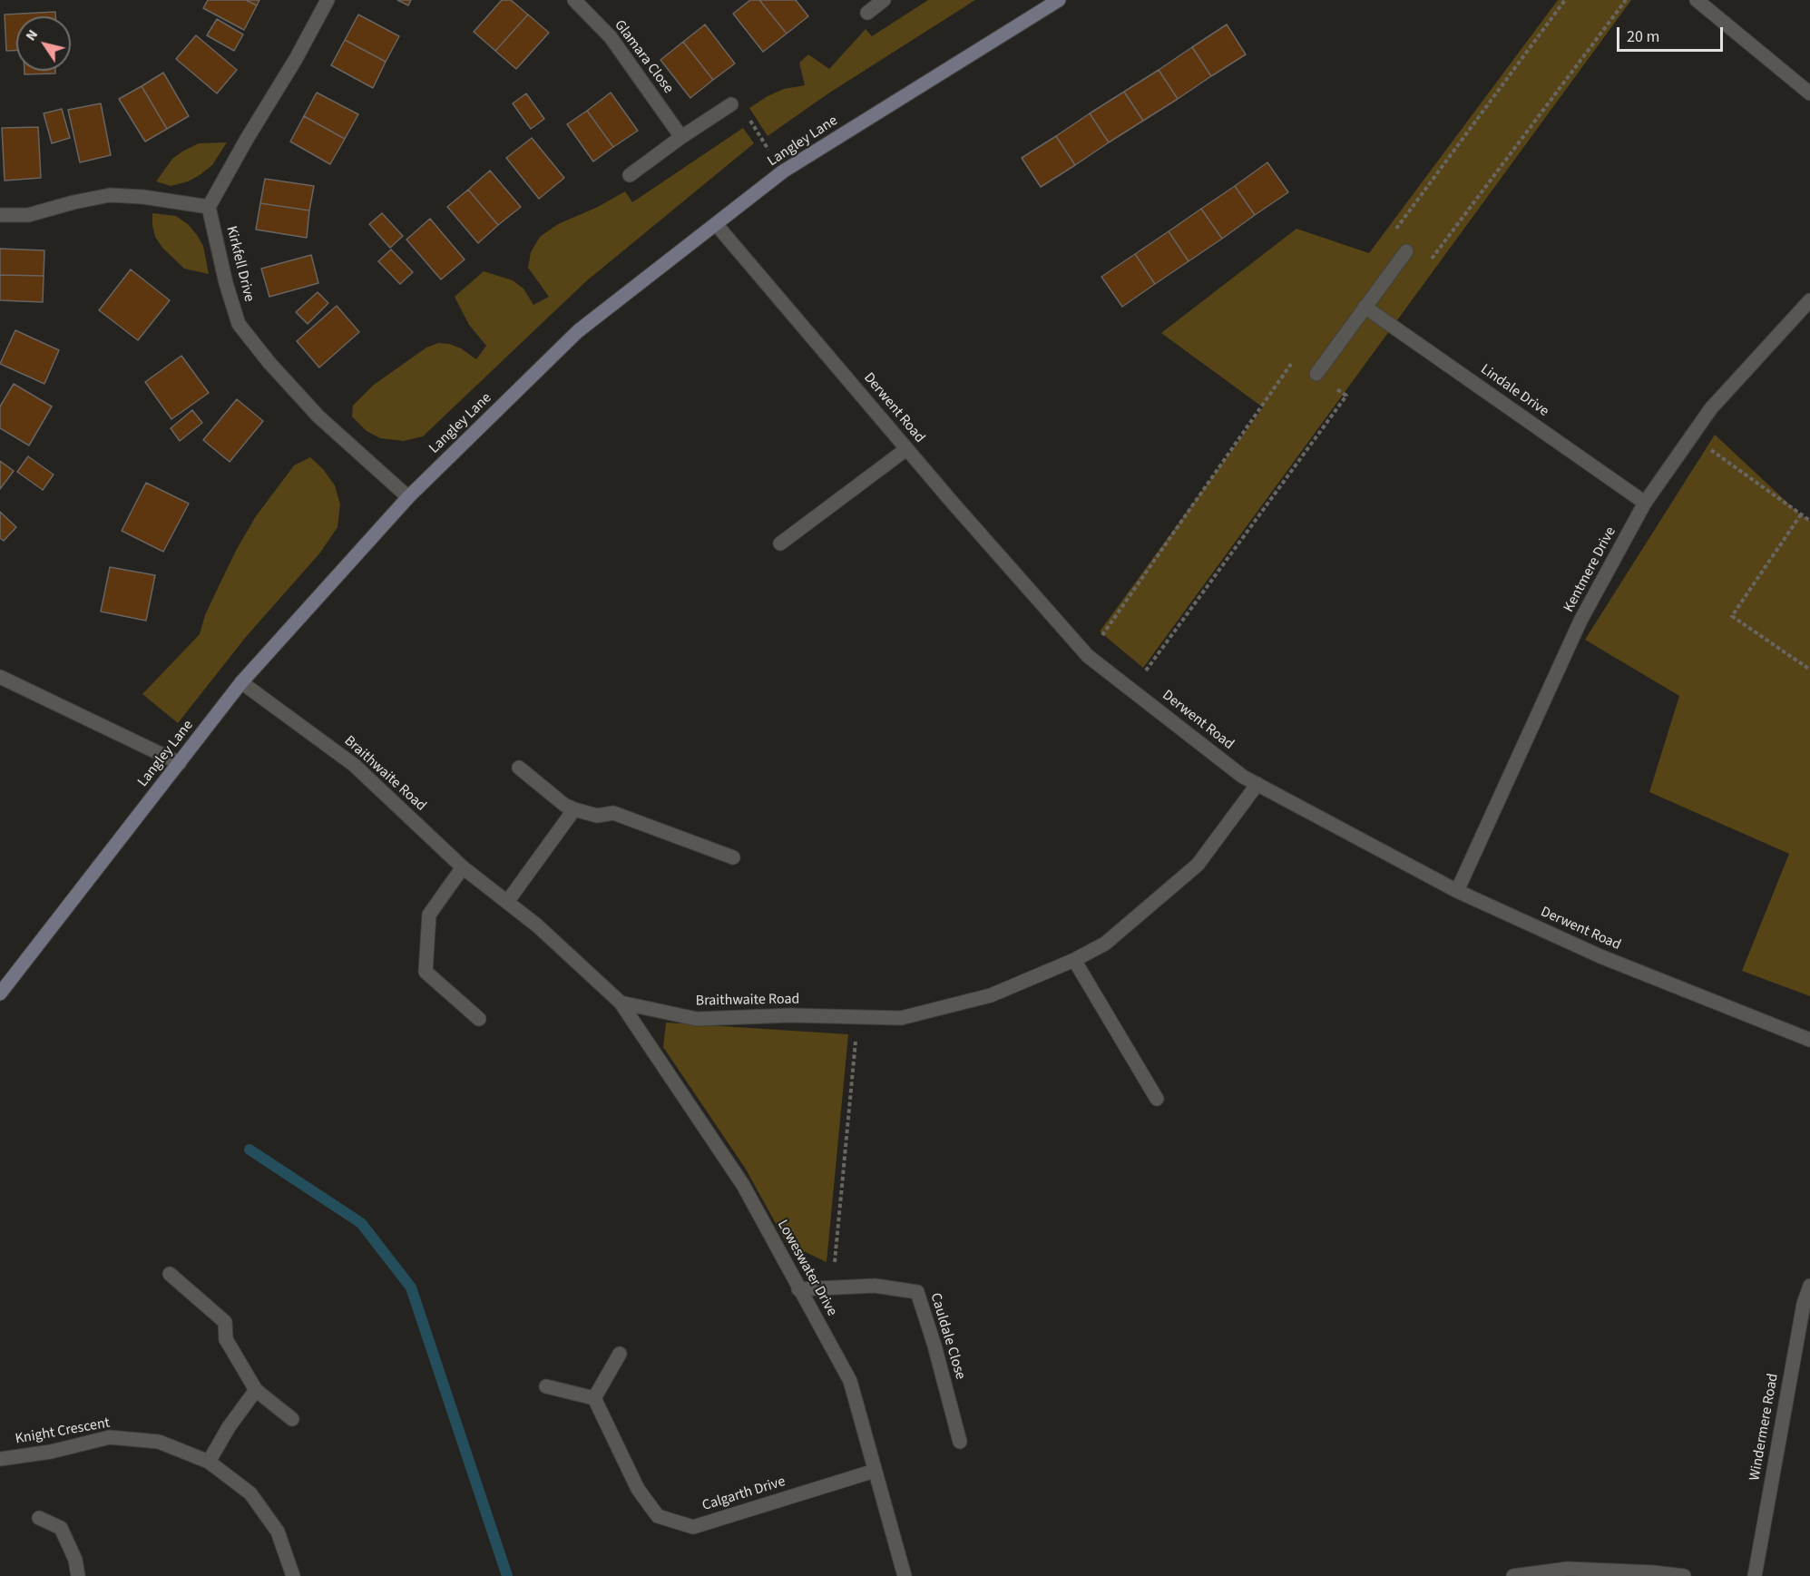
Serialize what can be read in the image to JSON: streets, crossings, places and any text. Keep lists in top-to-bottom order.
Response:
{
  "streets": {
    "street": [
      "Glamara Close",
      "Langley Lane",
      "Kirkfell Drive",
      "Lindale Drive",
      "Derwent Road",
      "Kentmere Drive",
      "Braithwaite Road",
      "Loweswater Drive",
      "Cauldale Close",
      "Windermere Road",
      "Knight Crescent",
      "Calgarth Drive"
    ]
  },
  "crossings": [
    ["Langley Lane", "Kirkfell Drive"],
    ["Langley Lane", "Derwent Road"],
    ["Langley Lane", "Braithwaite Road"],
    ["Lindale Drive", "Kentmere Drive"],
    ["Derwent Road", "Kentmere Drive"],
    ["Derwent Road", "Braithwaite Road"],
    ["Braithwaite Road", "Loweswater Drive"],
    ["Loweswater Drive", "Cauldale Close"],
    ["Loweswater Drive", "Calgarth Drive"]
  ],
  "scale_bar": "20 m",
  "north": "top left"
}
